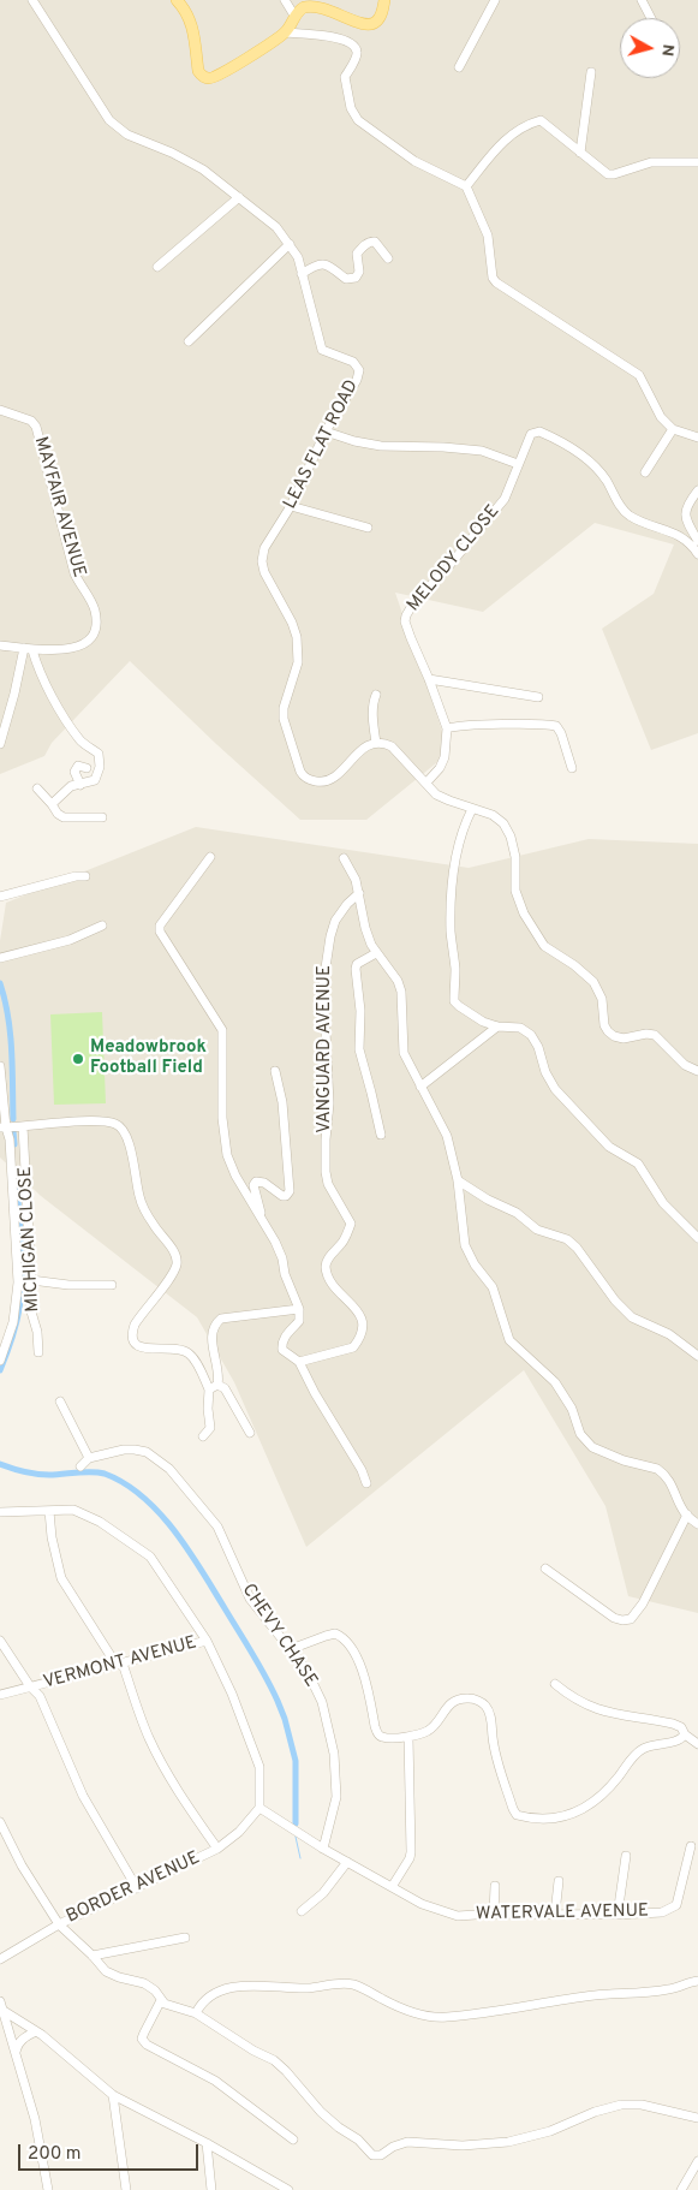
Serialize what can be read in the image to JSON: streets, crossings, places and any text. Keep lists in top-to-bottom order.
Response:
{
  "streets": {
    "street": [
      "LEAS FLAT ROAD",
      "MAYFAIR AVENUE",
      "MELODY CLOSE",
      "VANGUARD AVENUE",
      "MICHIGAN CLOSE",
      "CHEVY CHASE",
      "VERMONT AVENUE",
      "BORDER AVENUE",
      "WATERVALE AVENUE"
    ]
  },
  "crossings": [
    ["CHEVY CHASE", "WATERVALE AVENUE"],
    ["VERMONT AVENUE", "BORDER AVENUE"],
    ["VERMONT AVENUE", "WATERVALE AVENUE"],
    ["BORDER AVENUE", "WATERVALE AVENUE"]
  ],
  "places": ["Meadowbrook Football Field"],
  "scale_bar": "200 m",
  "north": "right"
}
